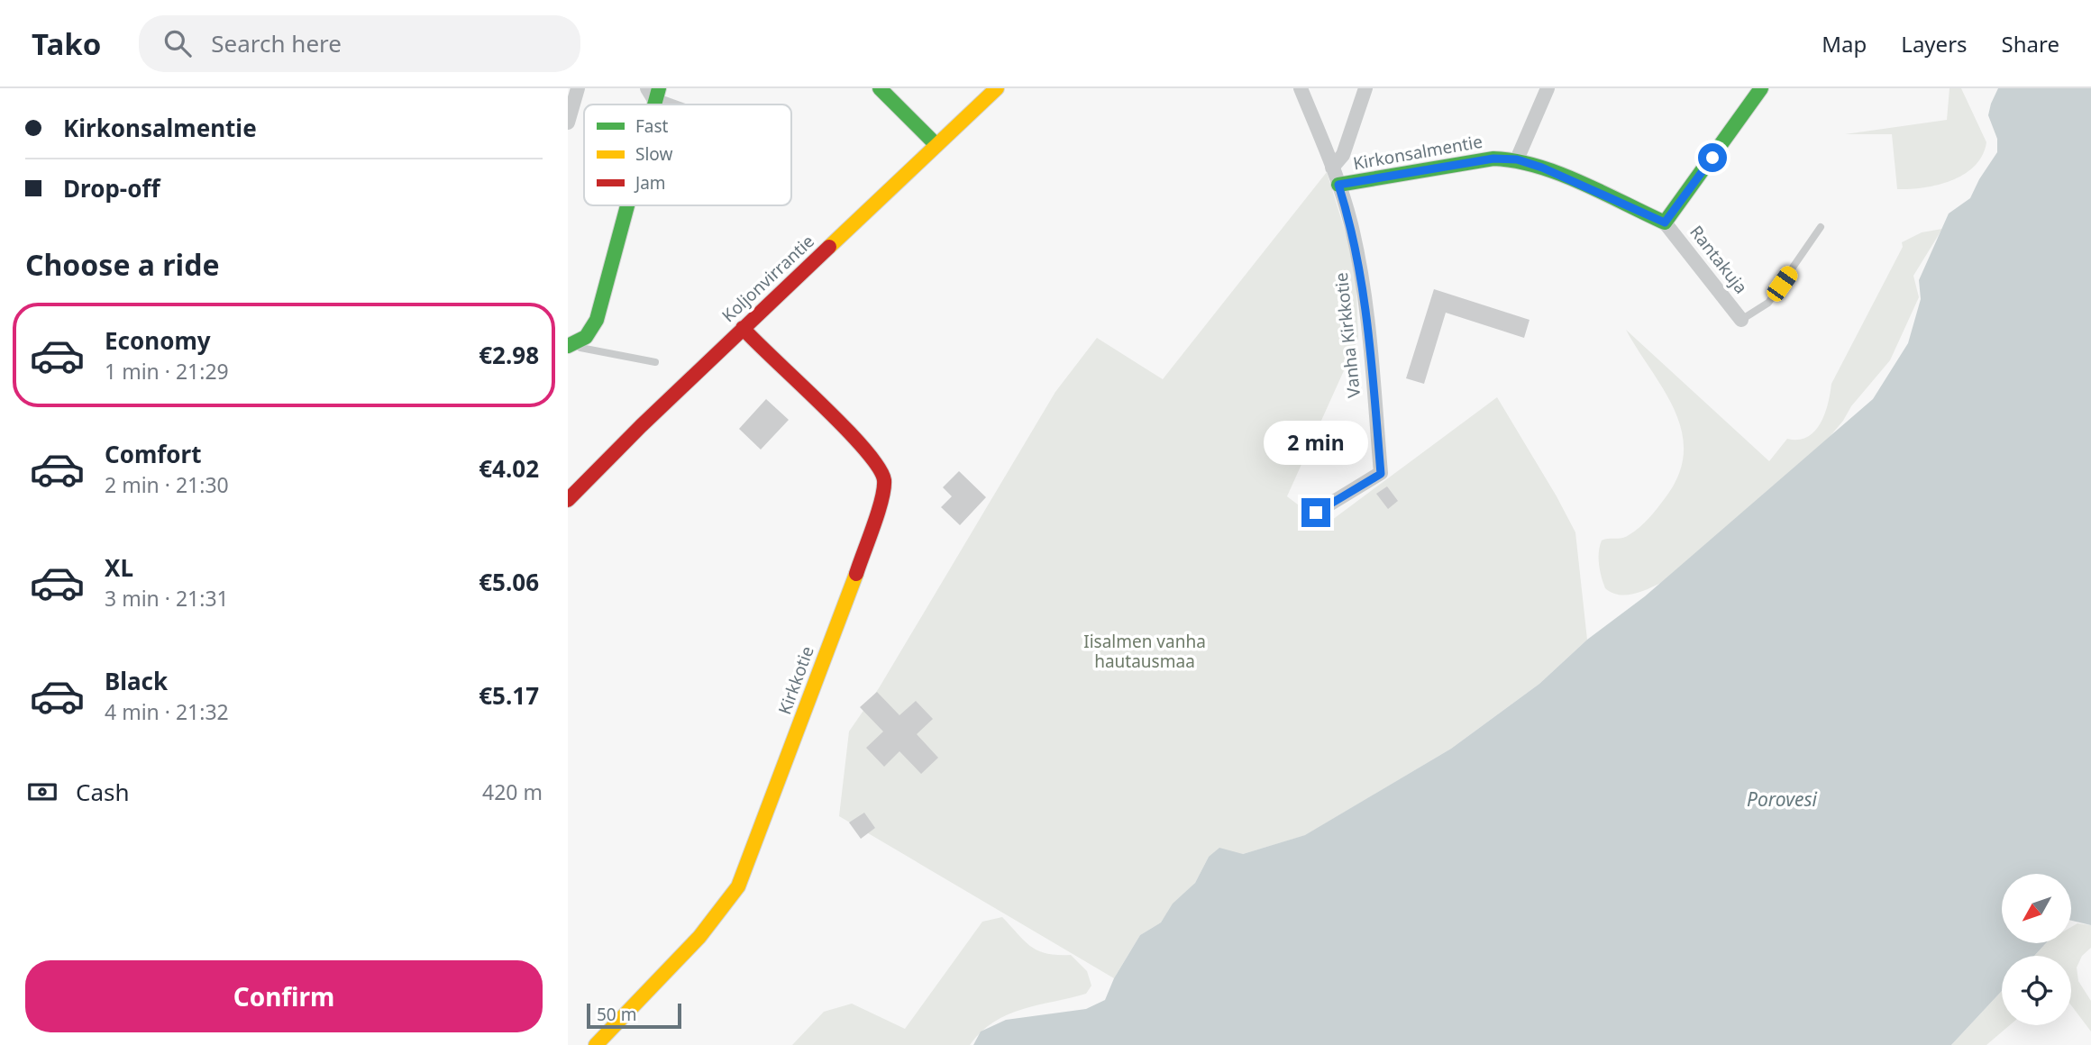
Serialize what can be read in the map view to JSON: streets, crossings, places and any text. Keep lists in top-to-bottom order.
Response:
{
  "streets": {
    "street": [
      "Kirkonsalmentie",
      "Rantakuja",
      "Koljonvirrantie",
      "Vanha Kirkkotie",
      "Kirkkotie"
    ]
  },
  "crossings": [
    ["Kirkonsalmentie", "Rantakuja"],
    ["Kirkonsalmentie", "Vanha Kirkkotie"],
    ["Koljonvirrantie", "Kirkkotie"]
  ],
  "water": ["Porovesi"],
  "parks": ["Iisalmen vanha hautausmaa"],
  "legend": ["Fast", "Slow", "Jam"],
  "scale_bar": "50 m",
  "north": "bottom left",
  "page": {
    "header": "Tako",
    "search": "Search here",
    "nav": ["Map", "Layers", "Share"],
    "banner": ["Kirkonsalmentie", "Drop-off"],
    "heading": "Choose a ride",
    "list": [
      {
        "name": "Economy",
        "note": "1 min · 21:29",
        "value": "€2.98"
      },
      {
        "name": "Comfort",
        "note": "2 min · 21:30",
        "value": "€4.02"
      },
      {
        "name": "XL",
        "note": "3 min · 21:31",
        "value": "€5.06"
      },
      {
        "name": "Black",
        "note": "4 min · 21:32",
        "value": "€5.17"
      }
    ],
    "bubble": "2 min",
    "pay": ["Cash", "420 m"],
    "buttons": "Confirm",
    "scale": "50 m"
  }
}
